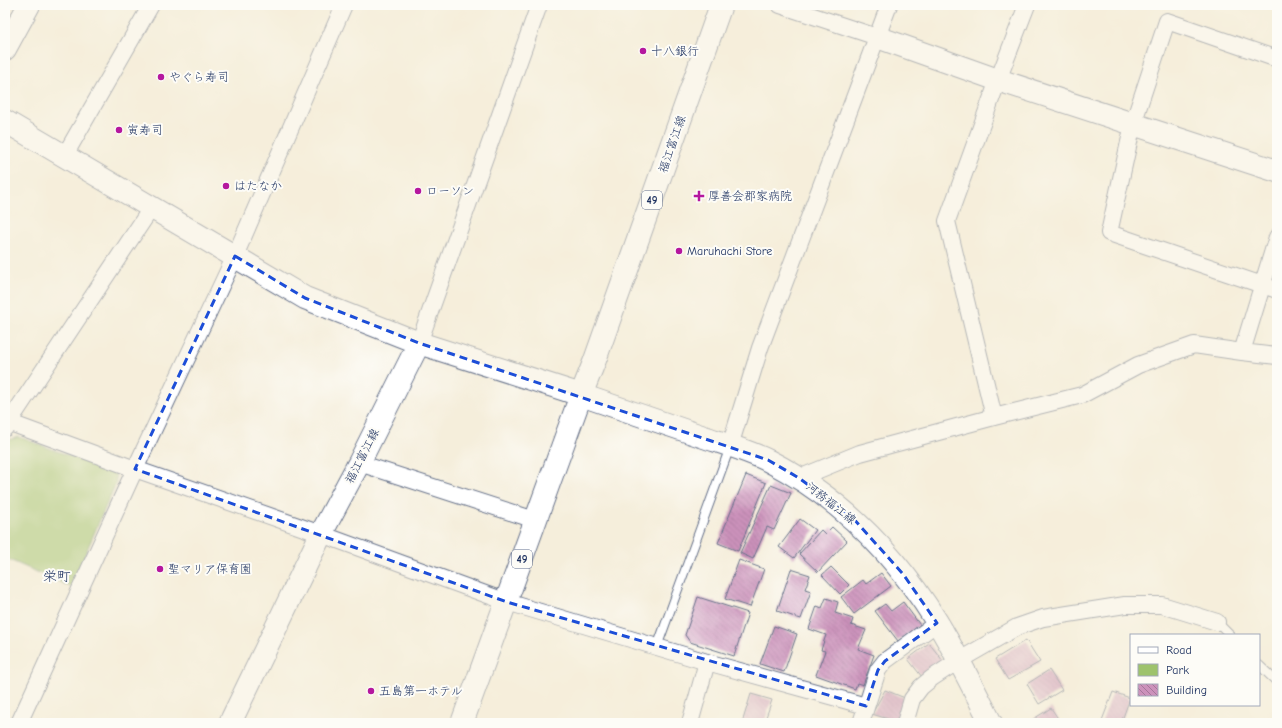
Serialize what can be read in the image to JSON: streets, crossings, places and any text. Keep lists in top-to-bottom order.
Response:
{
  "streets": {
    "main road": ["福江富江線", "49", "河務福江線"]
  },
  "crossings": [
    ["福江富江線", "河務福江線"]
  ],
  "districts": ["栄町"],
  "places": {
    "other": [
      "十八銀行",
      "やぐら寿司",
      "寅寿司",
      "はたなか",
      "ローソン",
      "Maruhachi Store",
      "聖マリア保育園",
      "五島第一ホテル"
    ],
    "health": ["厚善会郡家病院"]
  },
  "legend": ["Road", "Park", "Building"]
}
